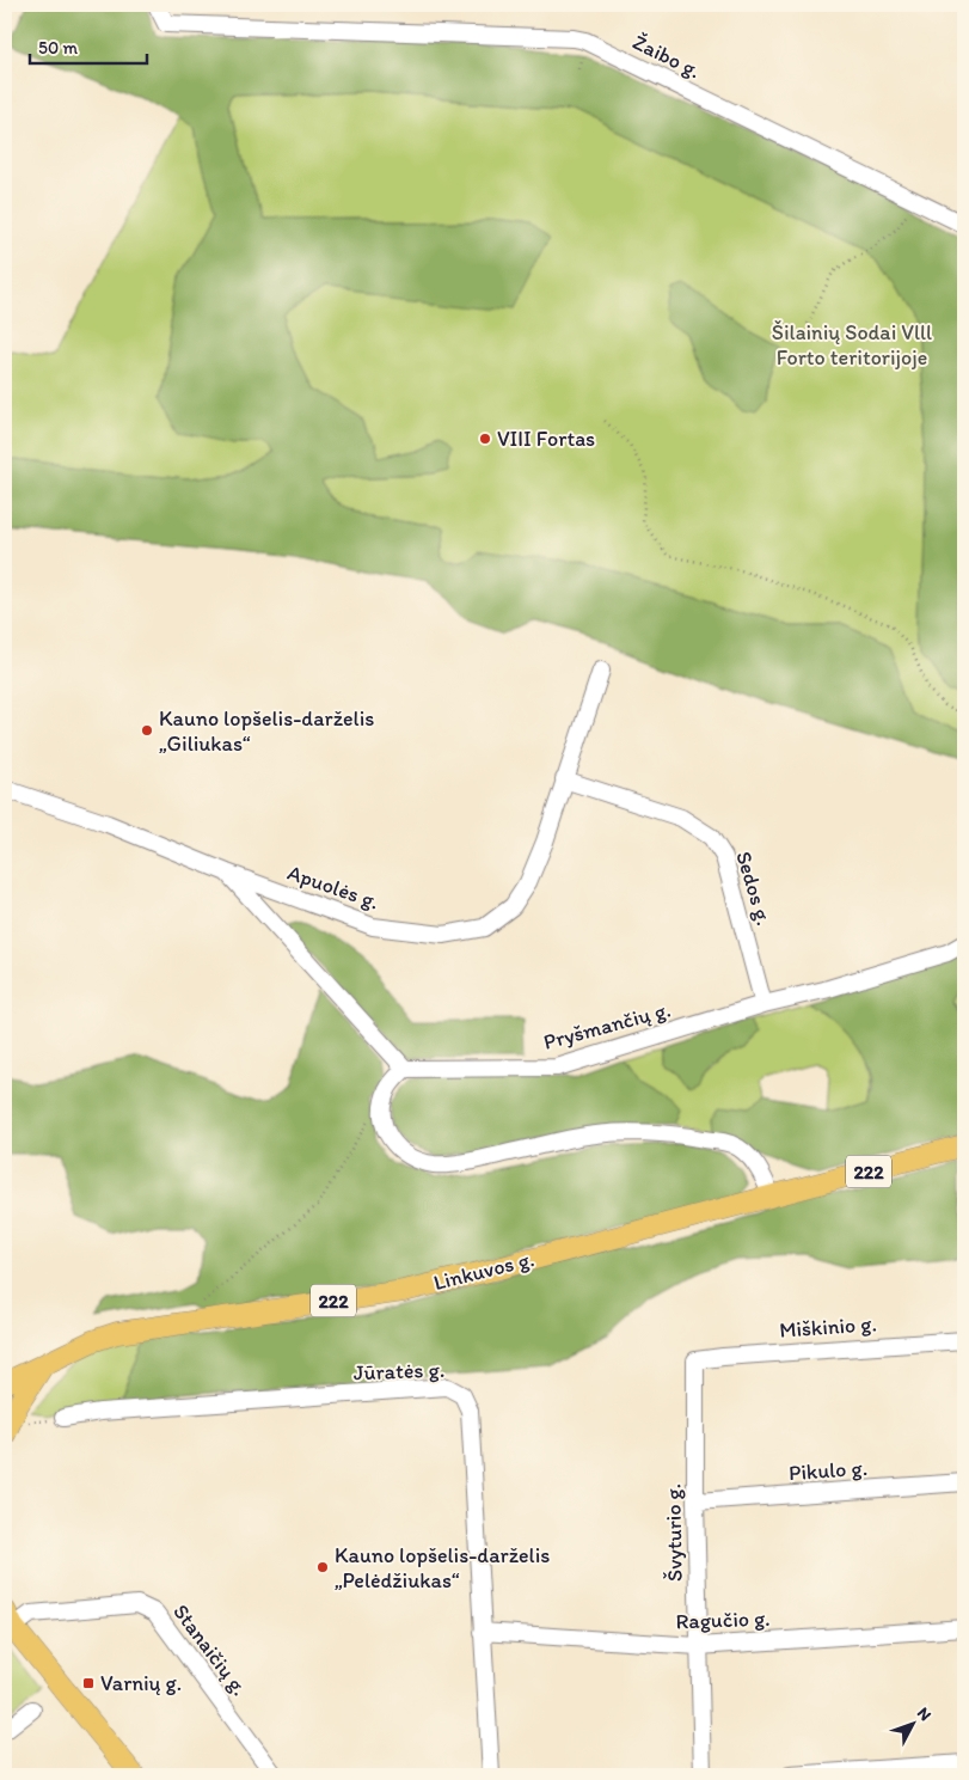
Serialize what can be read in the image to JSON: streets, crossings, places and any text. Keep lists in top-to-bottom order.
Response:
{
  "streets": {
    "main road": ["222", "Linkuvos g."],
    "street": [
      "Žaibo g.",
      "Apuolės g.",
      "Sedos g.",
      "Pryšmančių g.",
      "Miškinio g.",
      "Jūratės g.",
      "Pikulo g.",
      "Švyturio g.",
      "Ragučio g.",
      "Stanaičių g."
    ]
  },
  "crossings": [
    ["Apuolės g.", "Sedos g."],
    ["Sedos g.", "Pryšmančių g."],
    ["Miškinio g.", "Švyturio g."],
    ["Jūratės g.", "Ragučio g."],
    ["Pikulo g.", "Švyturio g."],
    ["Švyturio g.", "Ragučio g."]
  ],
  "parks": ["Šilainių Sodai Vlll Forto teritorijoje"],
  "places": {
    "other": ["VIII Fortas", "Kauno lopšelis-darželis „Giliukas“", "Kauno lopšelis-darželis „Pelėdžiukas“"],
    "transit": ["Varnių g."]
  },
  "scale_bar": "50 m",
  "north": "top right"
}
